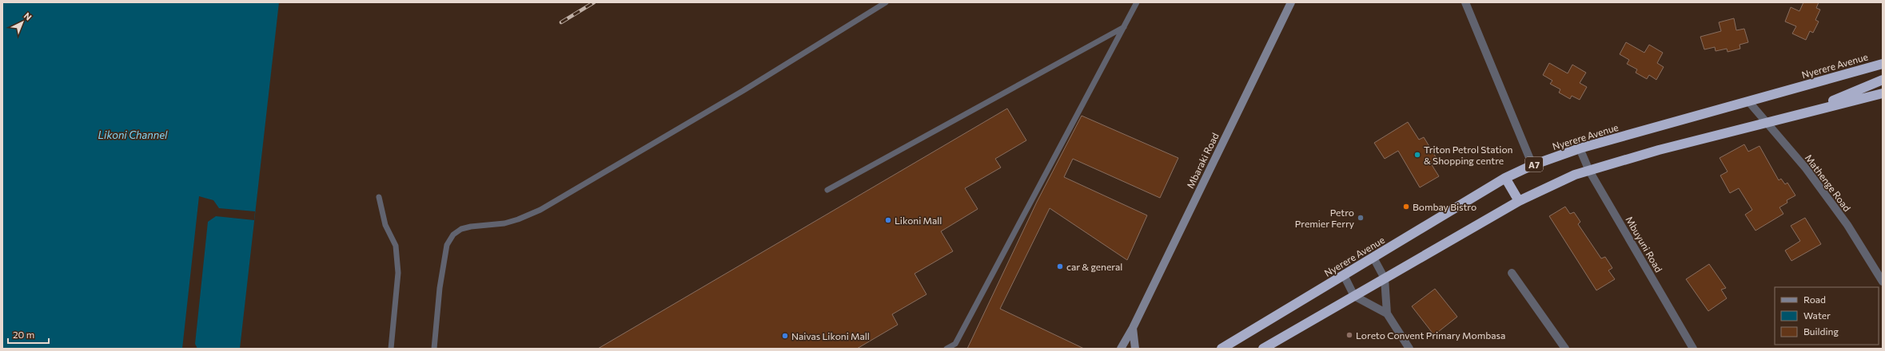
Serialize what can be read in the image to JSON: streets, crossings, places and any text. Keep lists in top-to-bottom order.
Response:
{
  "streets": {
    "highway": ["Nyerere Avenue", "A7"],
    "main road": ["Mbaraki Road"],
    "street": ["Mathenge Road", "Mbuyuni Road"]
  },
  "crossings": [
    ["Nyerere Avenue", "Mathenge Road"],
    ["Nyerere Avenue", "Mbuyuni Road"]
  ],
  "water": ["Likoni Channel"],
  "places": [
    "Triton Petrol Station & Shopping centre",
    "Bombay Bistro",
    "Petro Premier Ferry",
    "Likoni Mall",
    "car & general",
    "Loreto Convent Primary Mombasa",
    "Naivas Likoni Mall"
  ],
  "legend": ["Road", "Water", "Building"],
  "scale_bar": "20 m",
  "north": "top right"
}
